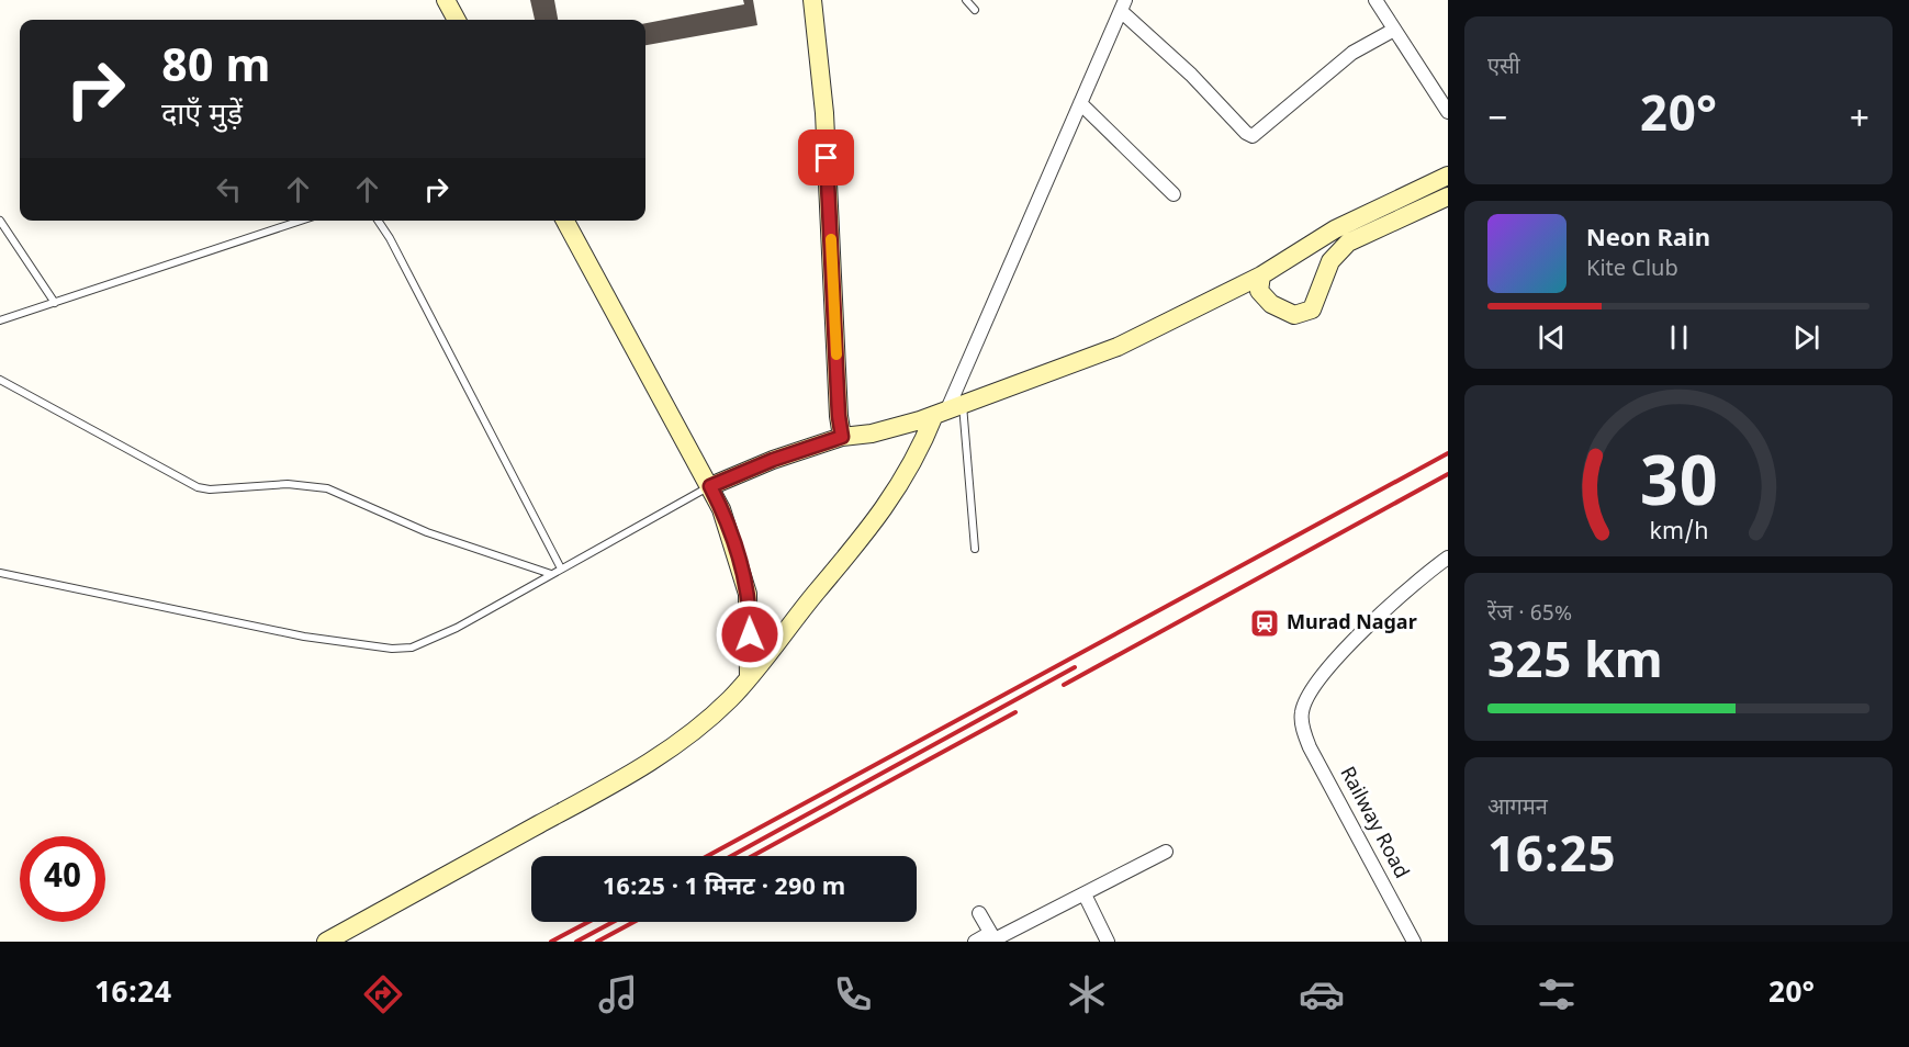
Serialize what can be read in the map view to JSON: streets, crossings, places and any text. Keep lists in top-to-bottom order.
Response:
{
  "streets": {
    "street": ["Railway Road"]
  },
  "places": {
    "station": ["Murad Nagar"]
  },
  "page": {
    "tile": [
      "एसी",
      ["रेंज · 65%", "325 km"],
      ["आगमन", "16:25"]
    ],
    "turn": ["80 m", "दाएँ मुड़ें"],
    "heat": ["−", "20°", "+"],
    "song": ["Neon Rain", "Kite Club"],
    "limit": "40",
    "trip": "16:25 · 1 मिनट · 290 m",
    "tabs": ["16:24", "20°"],
    "gauge": ["30", "km/h"]
  }
}
